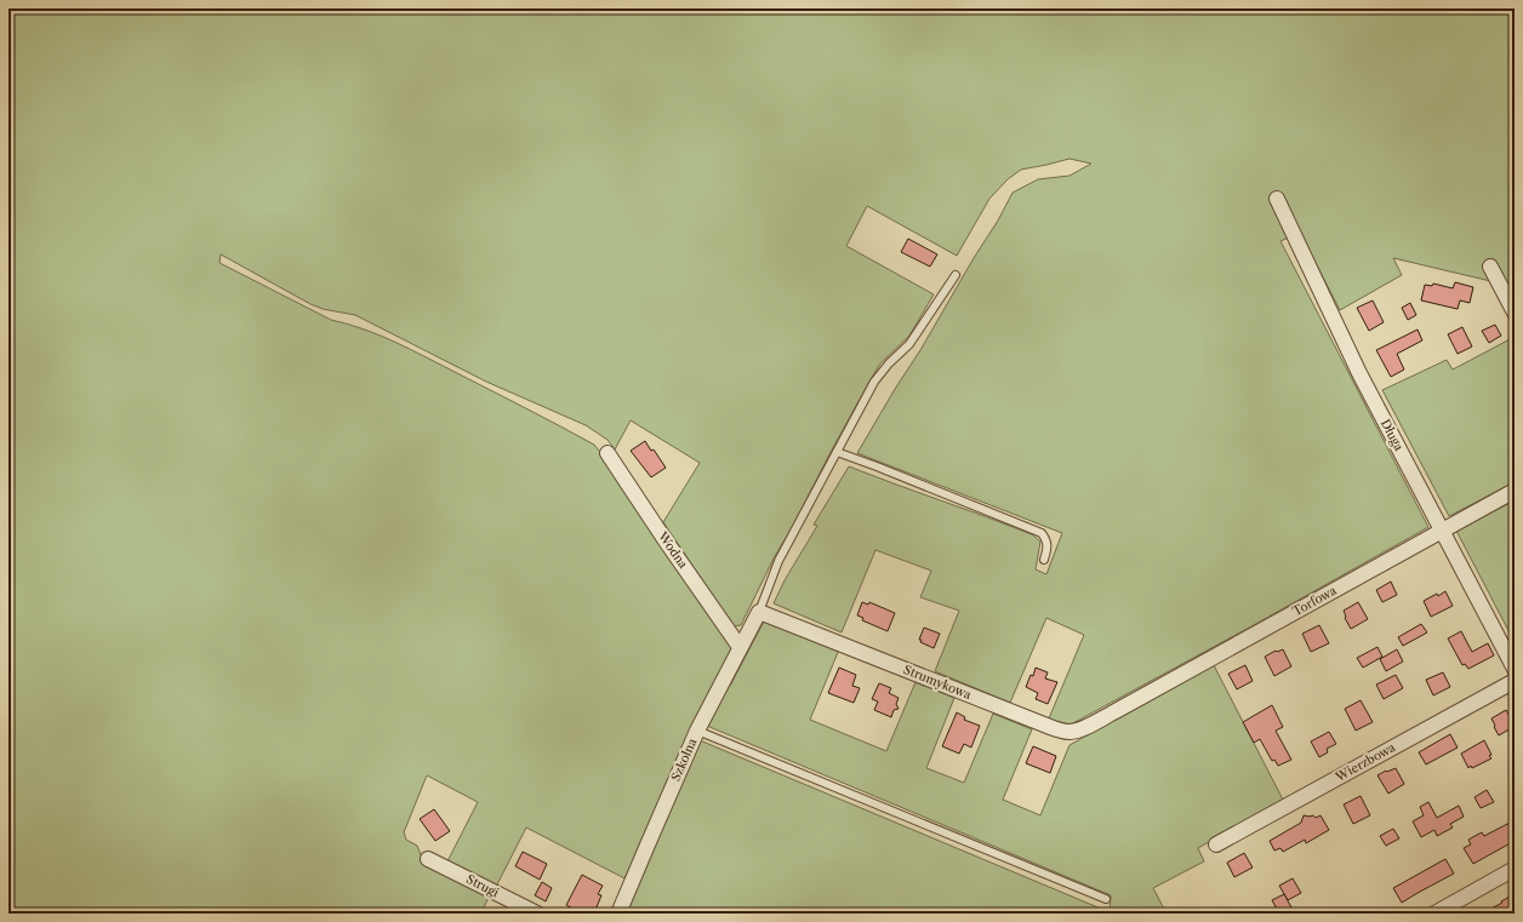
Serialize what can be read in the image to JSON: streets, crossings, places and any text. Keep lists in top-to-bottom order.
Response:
{
  "streets": {
    "street": [
      "Długa",
      "Wodna",
      "Torfowa",
      "Strumykowa",
      "Szkolna",
      "Wierzbowa",
      "Strugi"
    ]
  },
  "crossings": [
    ["Długa", "Torfowa"],
    ["Wodna", "Szkolna"],
    ["Torfowa", "Strumykowa"],
    ["Strumykowa", "Szkolna"]
  ]
}
